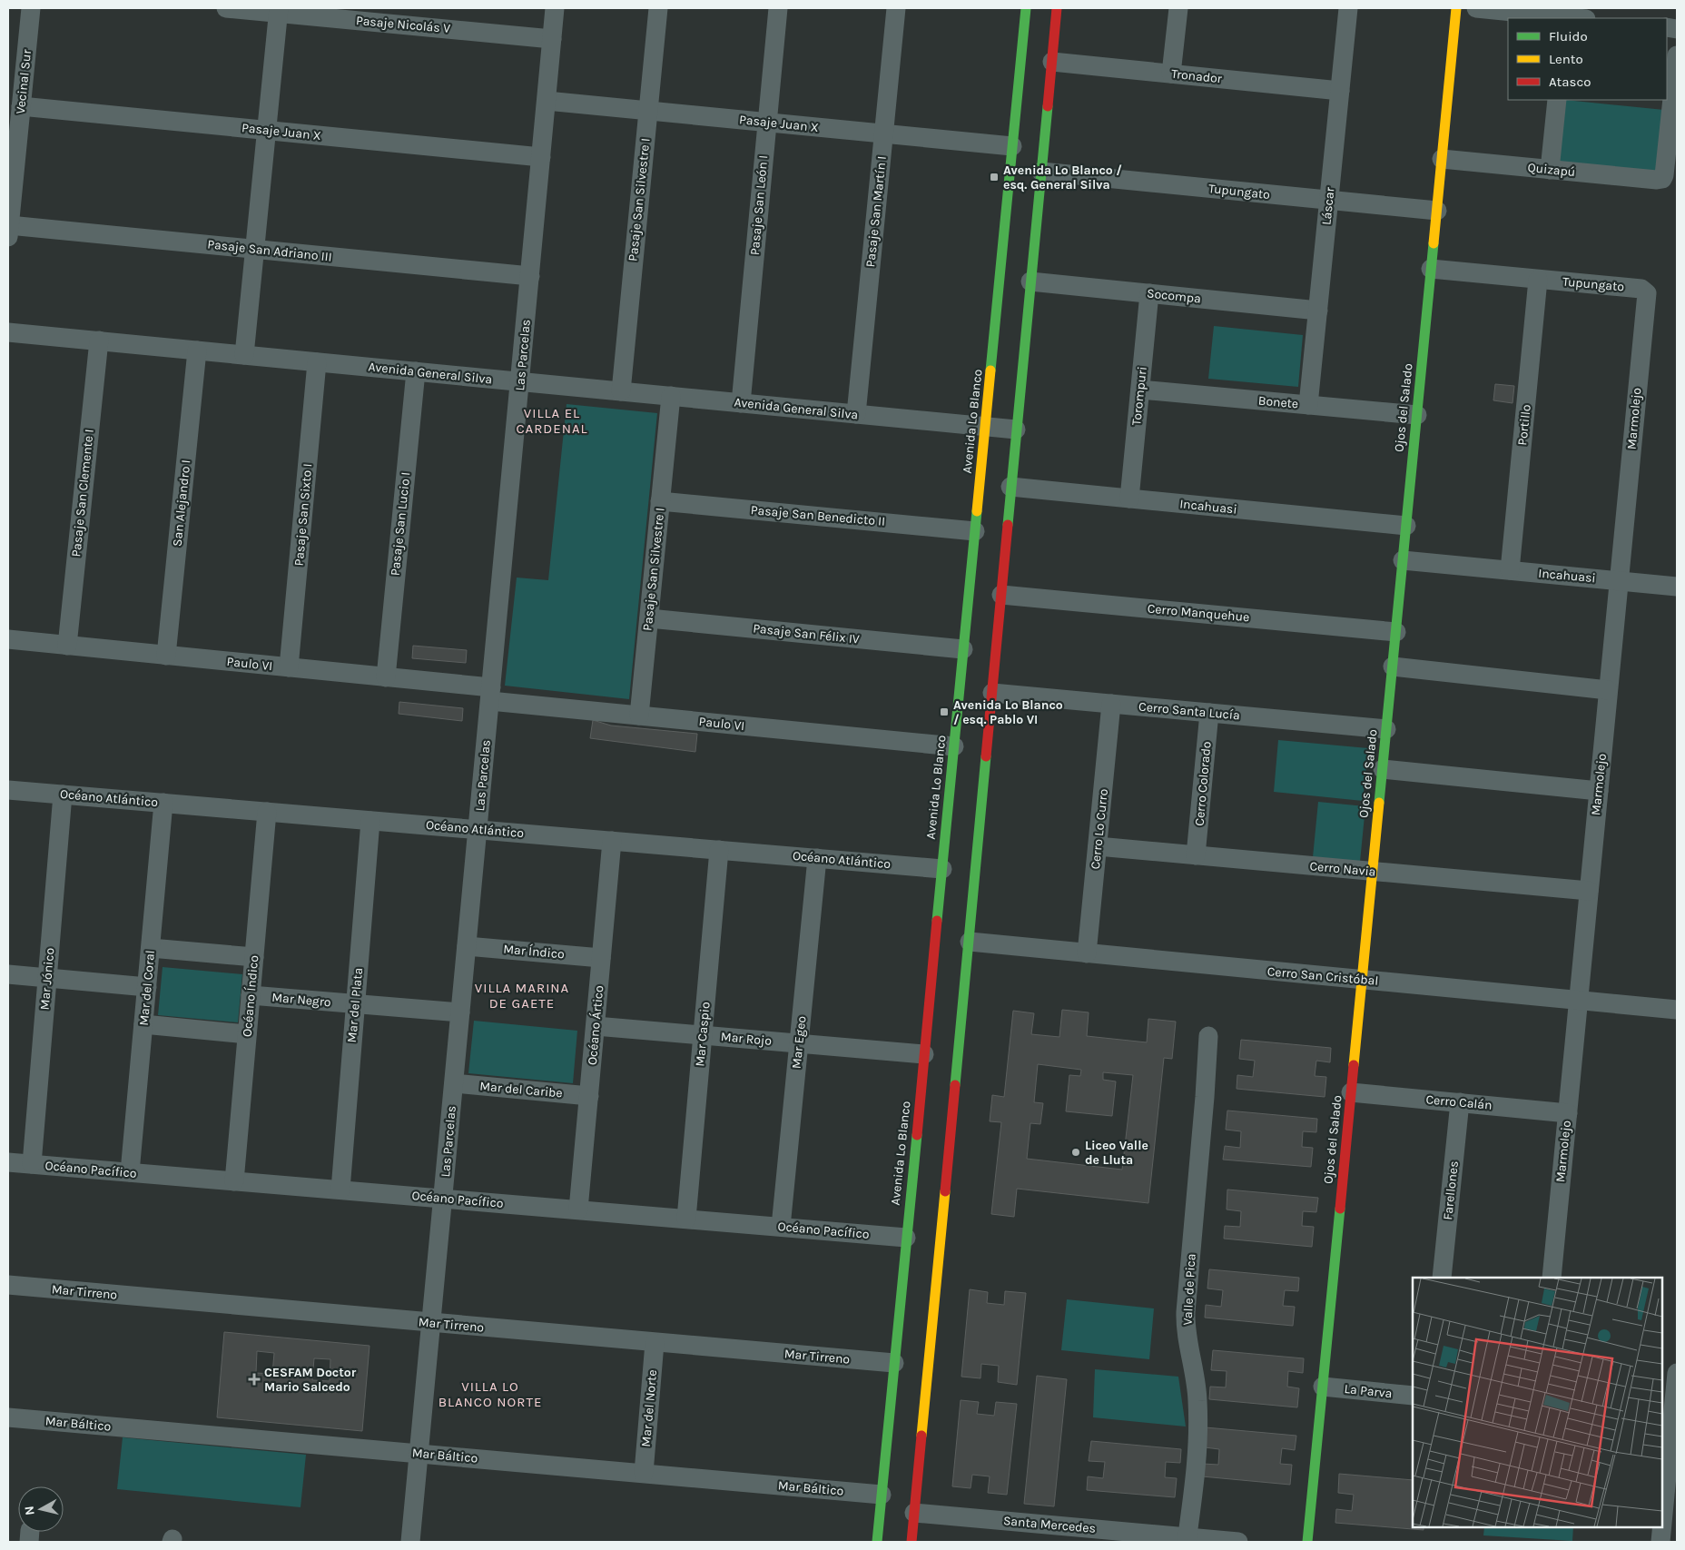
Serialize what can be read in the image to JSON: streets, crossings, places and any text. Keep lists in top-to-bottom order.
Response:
{
  "streets": {
    "main road": ["Ojos del Salado", "Avenida Lo Blanco"],
    "street": [
      "Pasaje Nicolás V",
      "Tronador",
      "Vecinal Sur",
      "Pasaje Juan X",
      "Quizapú",
      "Tupungato",
      "Pasaje San Silvestre I",
      "Pasaje San León I",
      "Láscar",
      "Pasaje San Martín I",
      "Pasaje San Adriano III",
      "Socompa",
      "Las Parcelas",
      "Avenida General Silva",
      "Torompuri",
      "Bonete",
      "Marmolejo",
      "Portillo",
      "Pasaje San Clemente I",
      "San Alejandro I",
      "Incahuasi",
      "Pasaje San Sixto I",
      "Pasaje San Benedicto II",
      "Pasaje San Lucio I",
      "Cerro Manquehue",
      "Pasaje San Félix IV",
      "Paulo VI",
      "Cerro Santa Lucía",
      "Cerro Colorado",
      "Océano Atlántico",
      "Cerro Lo Curro",
      "Cerro Navia",
      "Mar Índico",
      "Cerro San Cristóbal",
      "Mar Jónico",
      "Mar del Coral",
      "Océano Índico",
      "Mar Negro",
      "Mar del Plata",
      "Océano Ártico",
      "Mar Caspio",
      "Mar Rojo",
      "Mar Egeo",
      "Mar del Caribe",
      "Cerro Calán",
      "Océano Pacífico",
      "Farellones",
      "Valle de Pica",
      "Mar Tirreno",
      "La Parva",
      "Mar del Norte",
      "Mar Báltico",
      "Santa Mercedes"
    ]
  },
  "crossings": [
    ["Pasaje Nicolás V", "Las Parcelas"],
    ["Tronador", "Láscar"],
    ["Vecinal Sur", "Pasaje Juan X"],
    ["Vecinal Sur", "Pasaje San Adriano III"],
    ["Pasaje Juan X", "Pasaje San Silvestre I"],
    ["Pasaje Juan X", "Pasaje San León I"],
    ["Pasaje Juan X", "Pasaje San Martín I"],
    ["Pasaje Juan X", "Las Parcelas"],
    ["Pasaje Juan X", "Avenida Lo Blanco"],
    ["Quizapú", "Ojos del Salado"],
    ["Tupungato", "Láscar"],
    ["Tupungato", "Ojos del Salado"],
    ["Tupungato", "Marmolejo"],
    ["Tupungato", "Portillo"],
    ["Pasaje San Silvestre I", "Avenida General Silva"],
    ["Pasaje San Silvestre I", "Pasaje San Benedicto II"],
    ["Pasaje San Silvestre I", "Pasaje San Félix IV"],
    ["Pasaje San Silvestre I", "Paulo VI"],
    ["Pasaje San León I", "Avenida General Silva"],
    ["Láscar", "Socompa"],
    ["Láscar", "Bonete"],
    ["Pasaje San Martín I", "Avenida General Silva"],
    ["Pasaje San Adriano III", "Las Parcelas"],
    ["Socompa", "Torompuri"],
    ["Las Parcelas", "Avenida General Silva"],
    ["Las Parcelas", "Paulo VI"],
    ["Las Parcelas", "Océano Atlántico"],
    ["Las Parcelas", "Mar Índico"],
    ["Las Parcelas", "Mar Negro"],
    ["Las Parcelas", "Mar del Caribe"],
    ["Las Parcelas", "Océano Pacífico"],
    ["Las Parcelas", "Mar Tirreno"],
    ["Las Parcelas", "Mar Báltico"],
    ["Avenida General Silva", "Avenida Lo Blanco"],
    ["Avenida General Silva", "Pasaje San Clemente I"],
    ["Avenida General Silva", "San Alejandro I"],
    ["Avenida General Silva", "Pasaje San Sixto I"],
    ["Avenida General Silva", "Pasaje San Lucio I"],
    ["Torompuri", "Bonete"],
    ["Torompuri", "Incahuasi"],
    ["Bonete", "Ojos del Salado"],
    ["Ojos del Salado", "Incahuasi"],
    ["Ojos del Salado", "Cerro Manquehue"],
    ["Ojos del Salado", "Cerro Santa Lucía"],
    ["Ojos del Salado", "Cerro Navia"],
    ["Ojos del Salado", "Cerro San Cristóbal"],
    ["Ojos del Salado", "Cerro Calán"],
    ["Ojos del Salado", "La Parva"],
    ["Marmolejo", "Incahuasi"],
    ["Marmolejo", "Cerro Navia"],
    ["Marmolejo", "Cerro San Cristóbal"],
    ["Marmolejo", "Cerro Calán"],
    ["Avenida Lo Blanco", "Pasaje San Benedicto II"],
    ["Avenida Lo Blanco", "Pasaje San Félix IV"],
    ["Avenida Lo Blanco", "Paulo VI"],
    ["Avenida Lo Blanco", "Océano Atlántico"],
    ["Avenida Lo Blanco", "Mar Rojo"],
    ["Avenida Lo Blanco", "Océano Pacífico"],
    ["Avenida Lo Blanco", "Mar Tirreno"],
    ["Avenida Lo Blanco", "Mar Báltico"],
    ["Portillo", "Incahuasi"],
    ["Pasaje San Clemente I", "Paulo VI"],
    ["San Alejandro I", "Paulo VI"],
    ["Pasaje San Sixto I", "Paulo VI"],
    ["Pasaje San Lucio I", "Paulo VI"],
    ["Cerro Santa Lucía", "Cerro Colorado"],
    ["Cerro Santa Lucía", "Cerro Lo Curro"],
    ["Cerro Colorado", "Cerro Navia"],
    ["Océano Atlántico", "Mar Jónico"],
    ["Océano Atlántico", "Mar del Coral"],
    ["Océano Atlántico", "Océano Índico"],
    ["Océano Atlántico", "Mar del Plata"],
    ["Océano Atlántico", "Océano Ártico"],
    ["Océano Atlántico", "Mar Caspio"],
    ["Océano Atlántico", "Mar Egeo"],
    ["Cerro Lo Curro", "Cerro Navia"],
    ["Cerro Lo Curro", "Cerro San Cristóbal"],
    ["Mar Índico", "Océano Ártico"],
    ["Mar Jónico", "Océano Pacífico"],
    ["Mar del Coral", "Océano Pacífico"],
    ["Océano Índico", "Mar Negro"],
    ["Océano Índico", "Océano Pacífico"],
    ["Mar Negro", "Mar del Plata"],
    ["Mar del Plata", "Océano Pacífico"],
    ["Océano Ártico", "Mar Rojo"],
    ["Océano Ártico", "Mar del Caribe"],
    ["Océano Ártico", "Océano Pacífico"],
    ["Mar Caspio", "Mar Rojo"],
    ["Mar Caspio", "Océano Pacífico"],
    ["Mar Rojo", "Mar Egeo"],
    ["Mar Egeo", "Océano Pacífico"],
    ["Cerro Calán", "Farellones"],
    ["Valle de Pica", "Santa Mercedes"],
    ["Mar Tirreno", "Mar del Norte"],
    ["Mar del Norte", "Mar Báltico"]
  ],
  "districts": ["VILLA EL CARDENAL", "VILLA MARINA DE GAETE", "VILLA LO BLANCO NORTE"],
  "places": {
    "transit": ["Avenida Lo Blanco / esq. General Silva", "Avenida Lo Blanco / esq. Pablo VI"],
    "other": ["Liceo Valle de Lluta"],
    "health": ["CESFAM Doctor Mario Salcedo"]
  },
  "legend": ["Fluido", "Lento", "Atasco"],
  "north": "left"
}
